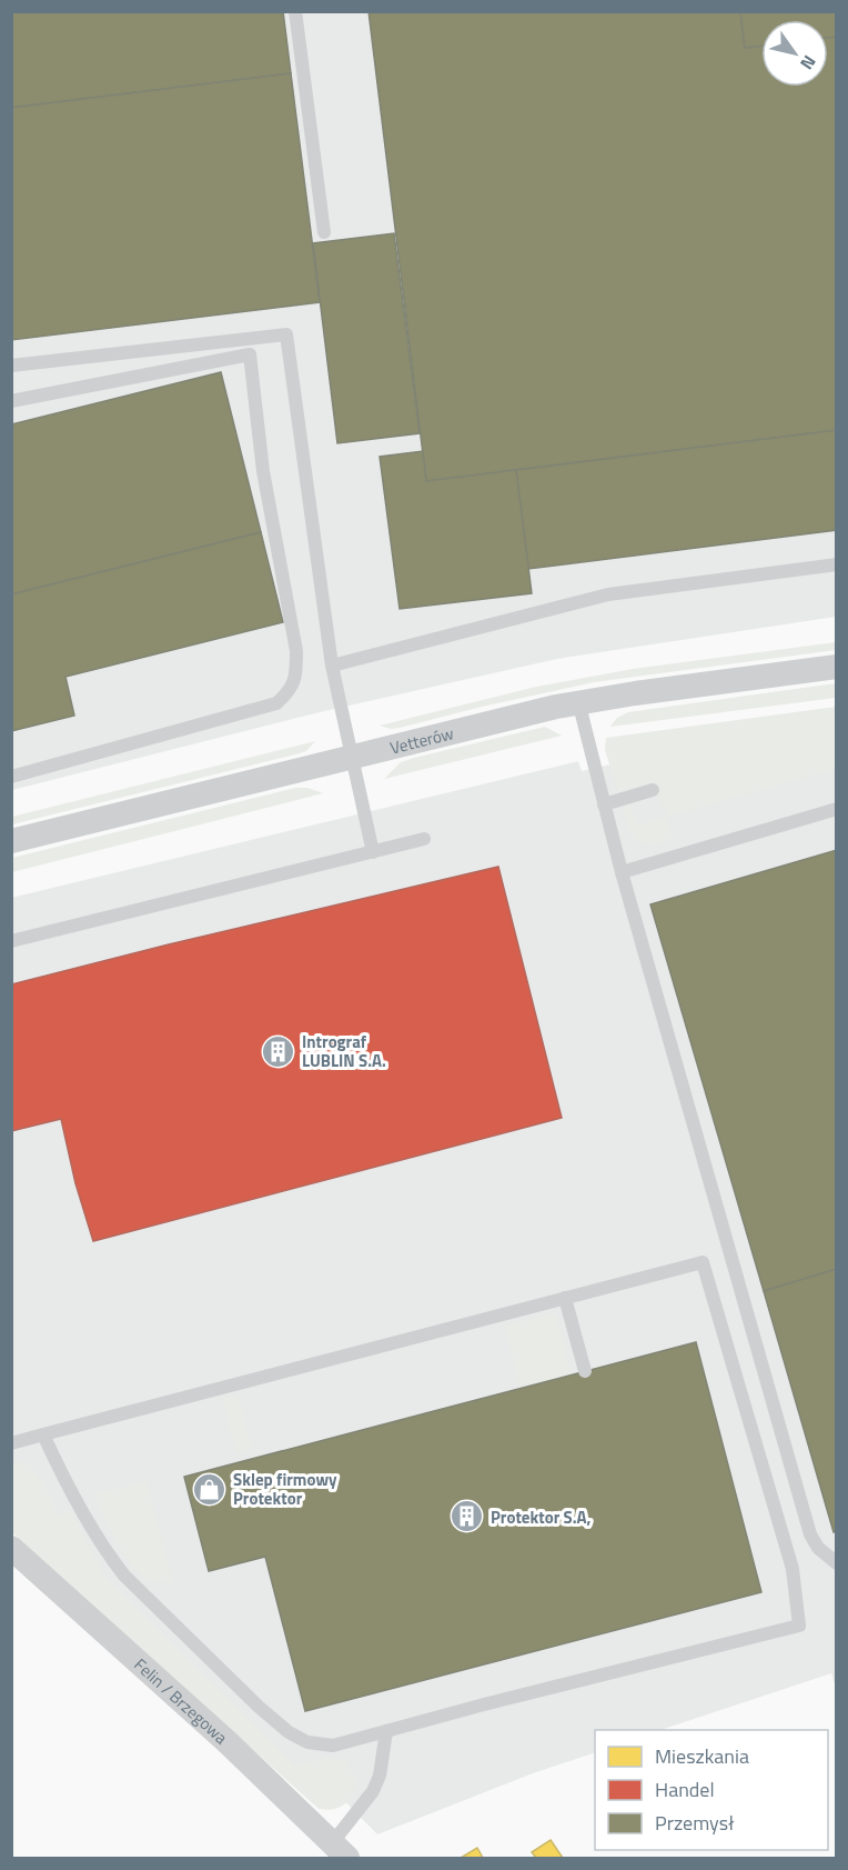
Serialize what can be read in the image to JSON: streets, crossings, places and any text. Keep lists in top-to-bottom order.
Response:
{
  "streets": {
    "street": ["Vetterów", "Felin / Brzegowa"]
  },
  "places": {
    "building": ["Intrograf LUBLIN S.A.", "Protektor S.A,"],
    "shop": ["Sklep firmowy Protektor"]
  },
  "legend": ["Mieszkania", "Handel", "Przemysł"],
  "north": "bottom right"
}
